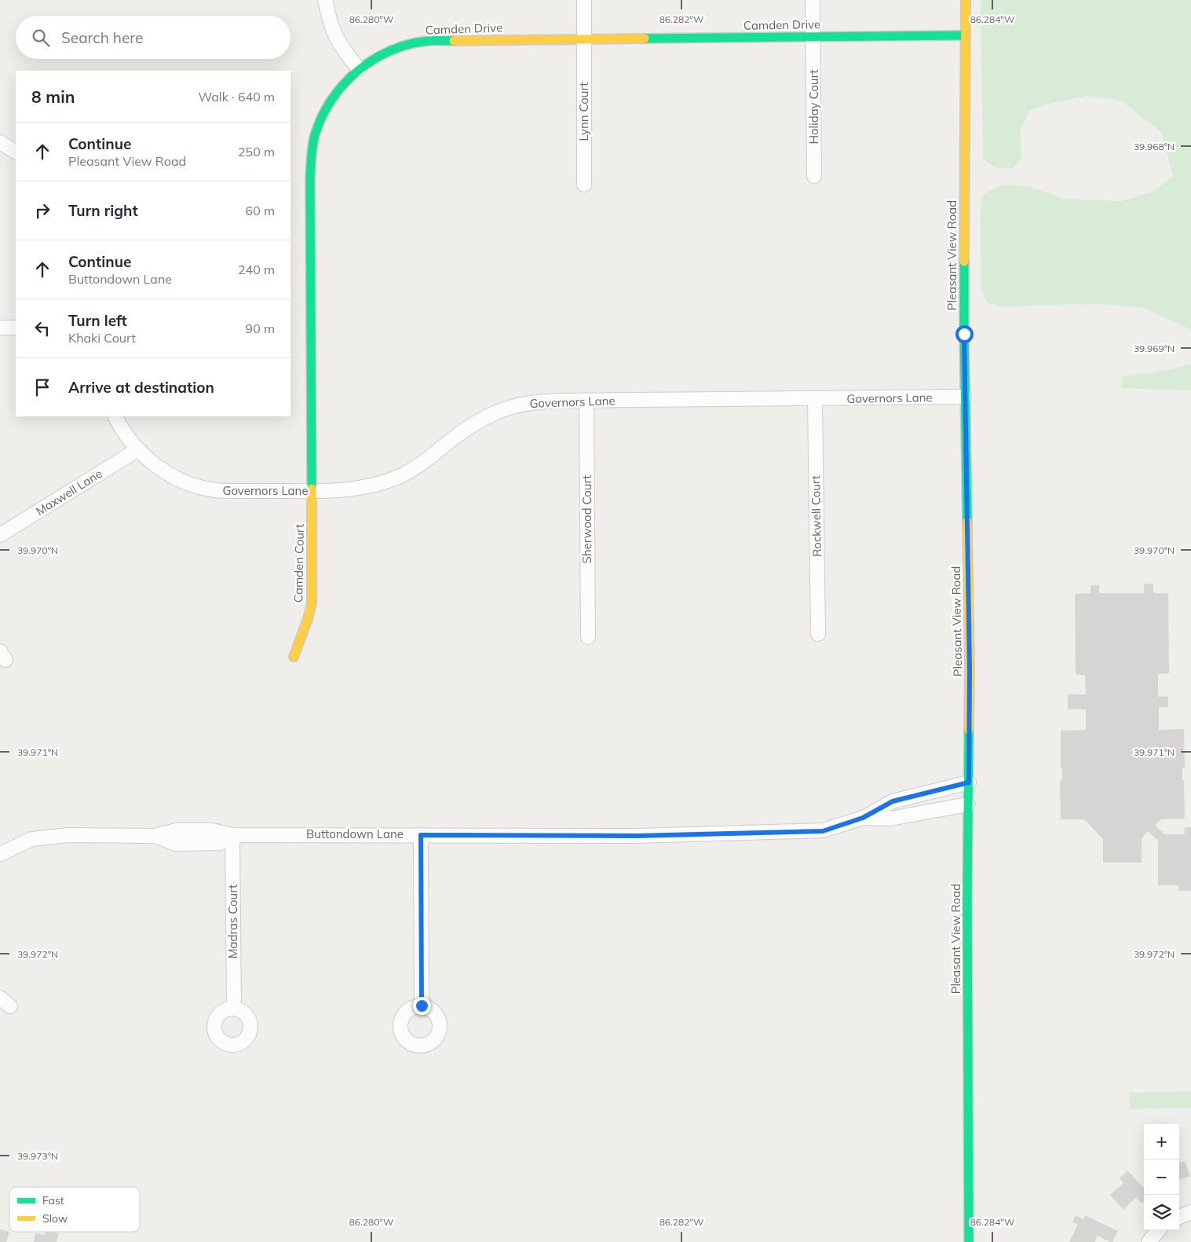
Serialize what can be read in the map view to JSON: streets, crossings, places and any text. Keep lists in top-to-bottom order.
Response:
{
  "streets": {
    "main road": ["Camden Drive", "Pleasant View Road", "Camden Court"],
    "street": [
      "Holiday Court",
      "Lynn Court",
      "Governors Lane",
      "Maxwell Lane",
      "Rockwell Court",
      "Sherwood Court",
      "Buttondown Lane",
      "Madras Court"
    ]
  },
  "crossings": [
    ["Camden Drive", "Holiday Court"],
    ["Camden Drive", "Lynn Court"],
    ["Camden Drive", "Pleasant View Road"],
    ["Camden Drive", "Governors Lane"],
    ["Camden Drive", "Camden Court"],
    ["Pleasant View Road", "Governors Lane"],
    ["Pleasant View Road", "Buttondown Lane"],
    ["Governors Lane", "Maxwell Lane"],
    ["Governors Lane", "Rockwell Court"],
    ["Governors Lane", "Sherwood Court"],
    ["Governors Lane", "Camden Court"],
    ["Buttondown Lane", "Madras Court"]
  ],
  "legend": ["Fast", "Slow"],
  "page": {
    "search": "Search here",
    "heading": ["8 min", "Walk · 640 m"],
    "list": [
      ["Continue", "Pleasant View Road", "250 m"],
      ["Turn right", "60 m"],
      ["Continue", "Buttondown Lane", "240 m"],
      ["Turn left", "Khaki Court", "90 m"],
      "Arrive at destination"
    ],
    "map_buttons": ["+", "−"]
  },
  "coordinates": [
    "86.280°W",
    "86.282°W",
    "86.284°W",
    "39.968°N",
    "39.969°N",
    "39.970°N",
    "39.971°N",
    "39.972°N",
    "39.973°N"
  ]
}
